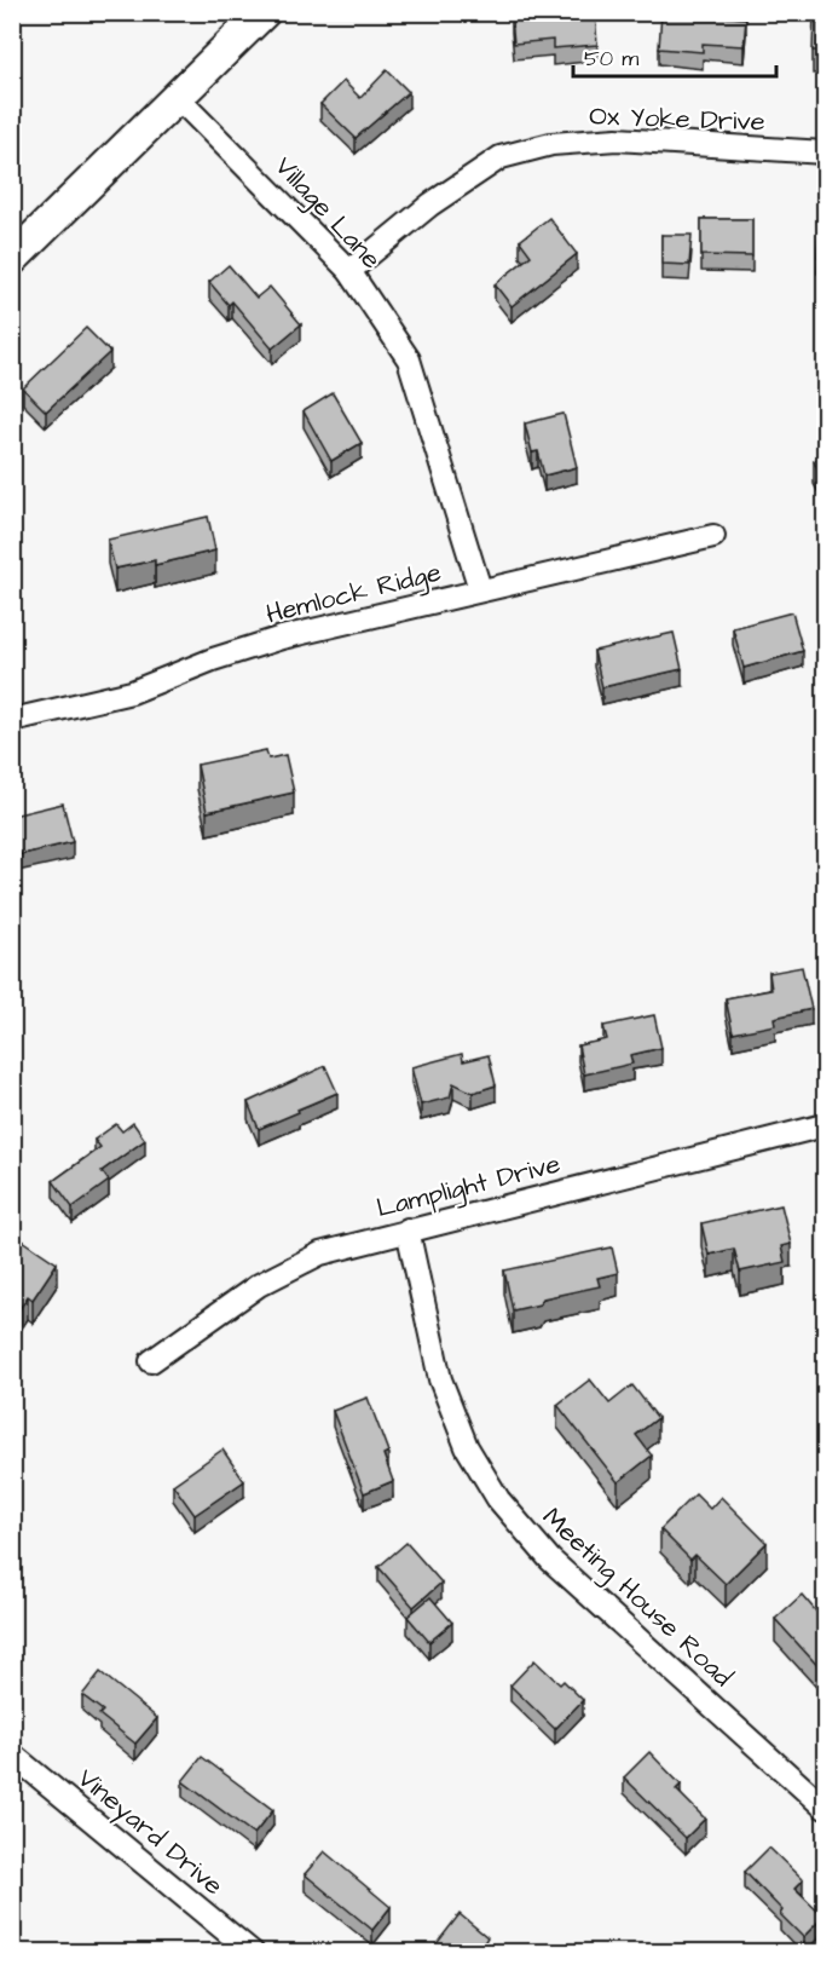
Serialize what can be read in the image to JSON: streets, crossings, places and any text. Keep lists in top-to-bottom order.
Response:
{
  "streets": {
    "street": [
      "Ox Yoke Drive",
      "Village Lane",
      "Hemlock Ridge",
      "Lamplight Drive",
      "Meeting House Road",
      "Vineyard Drive"
    ]
  },
  "crossings": [
    ["Ox Yoke Drive", "Village Lane"],
    ["Village Lane", "Hemlock Ridge"],
    ["Lamplight Drive", "Meeting House Road"]
  ],
  "scale_bar": "50 m"
}
